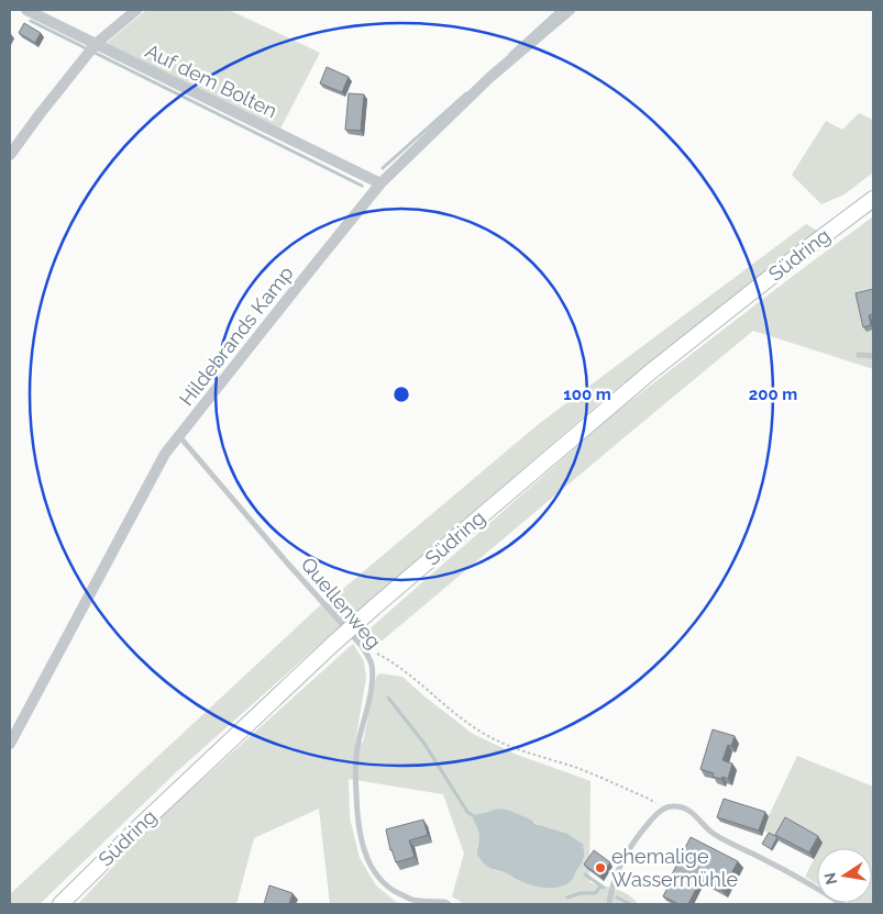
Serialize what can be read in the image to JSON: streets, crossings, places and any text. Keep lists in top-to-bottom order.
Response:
{
  "streets": {
    "main road": ["Südring"],
    "street": ["Auf dem Bolten", "Hildebrands Kamp"],
    "lane": ["Quellenweg"]
  },
  "crossings": [
    ["Auf dem Bolten", "Hildebrands Kamp"],
    ["Hildebrands Kamp", "Quellenweg"]
  ],
  "places": ["ehemalige Wassermühle"],
  "north": "left",
  "rings": ["100 m", "200 m"]
}
